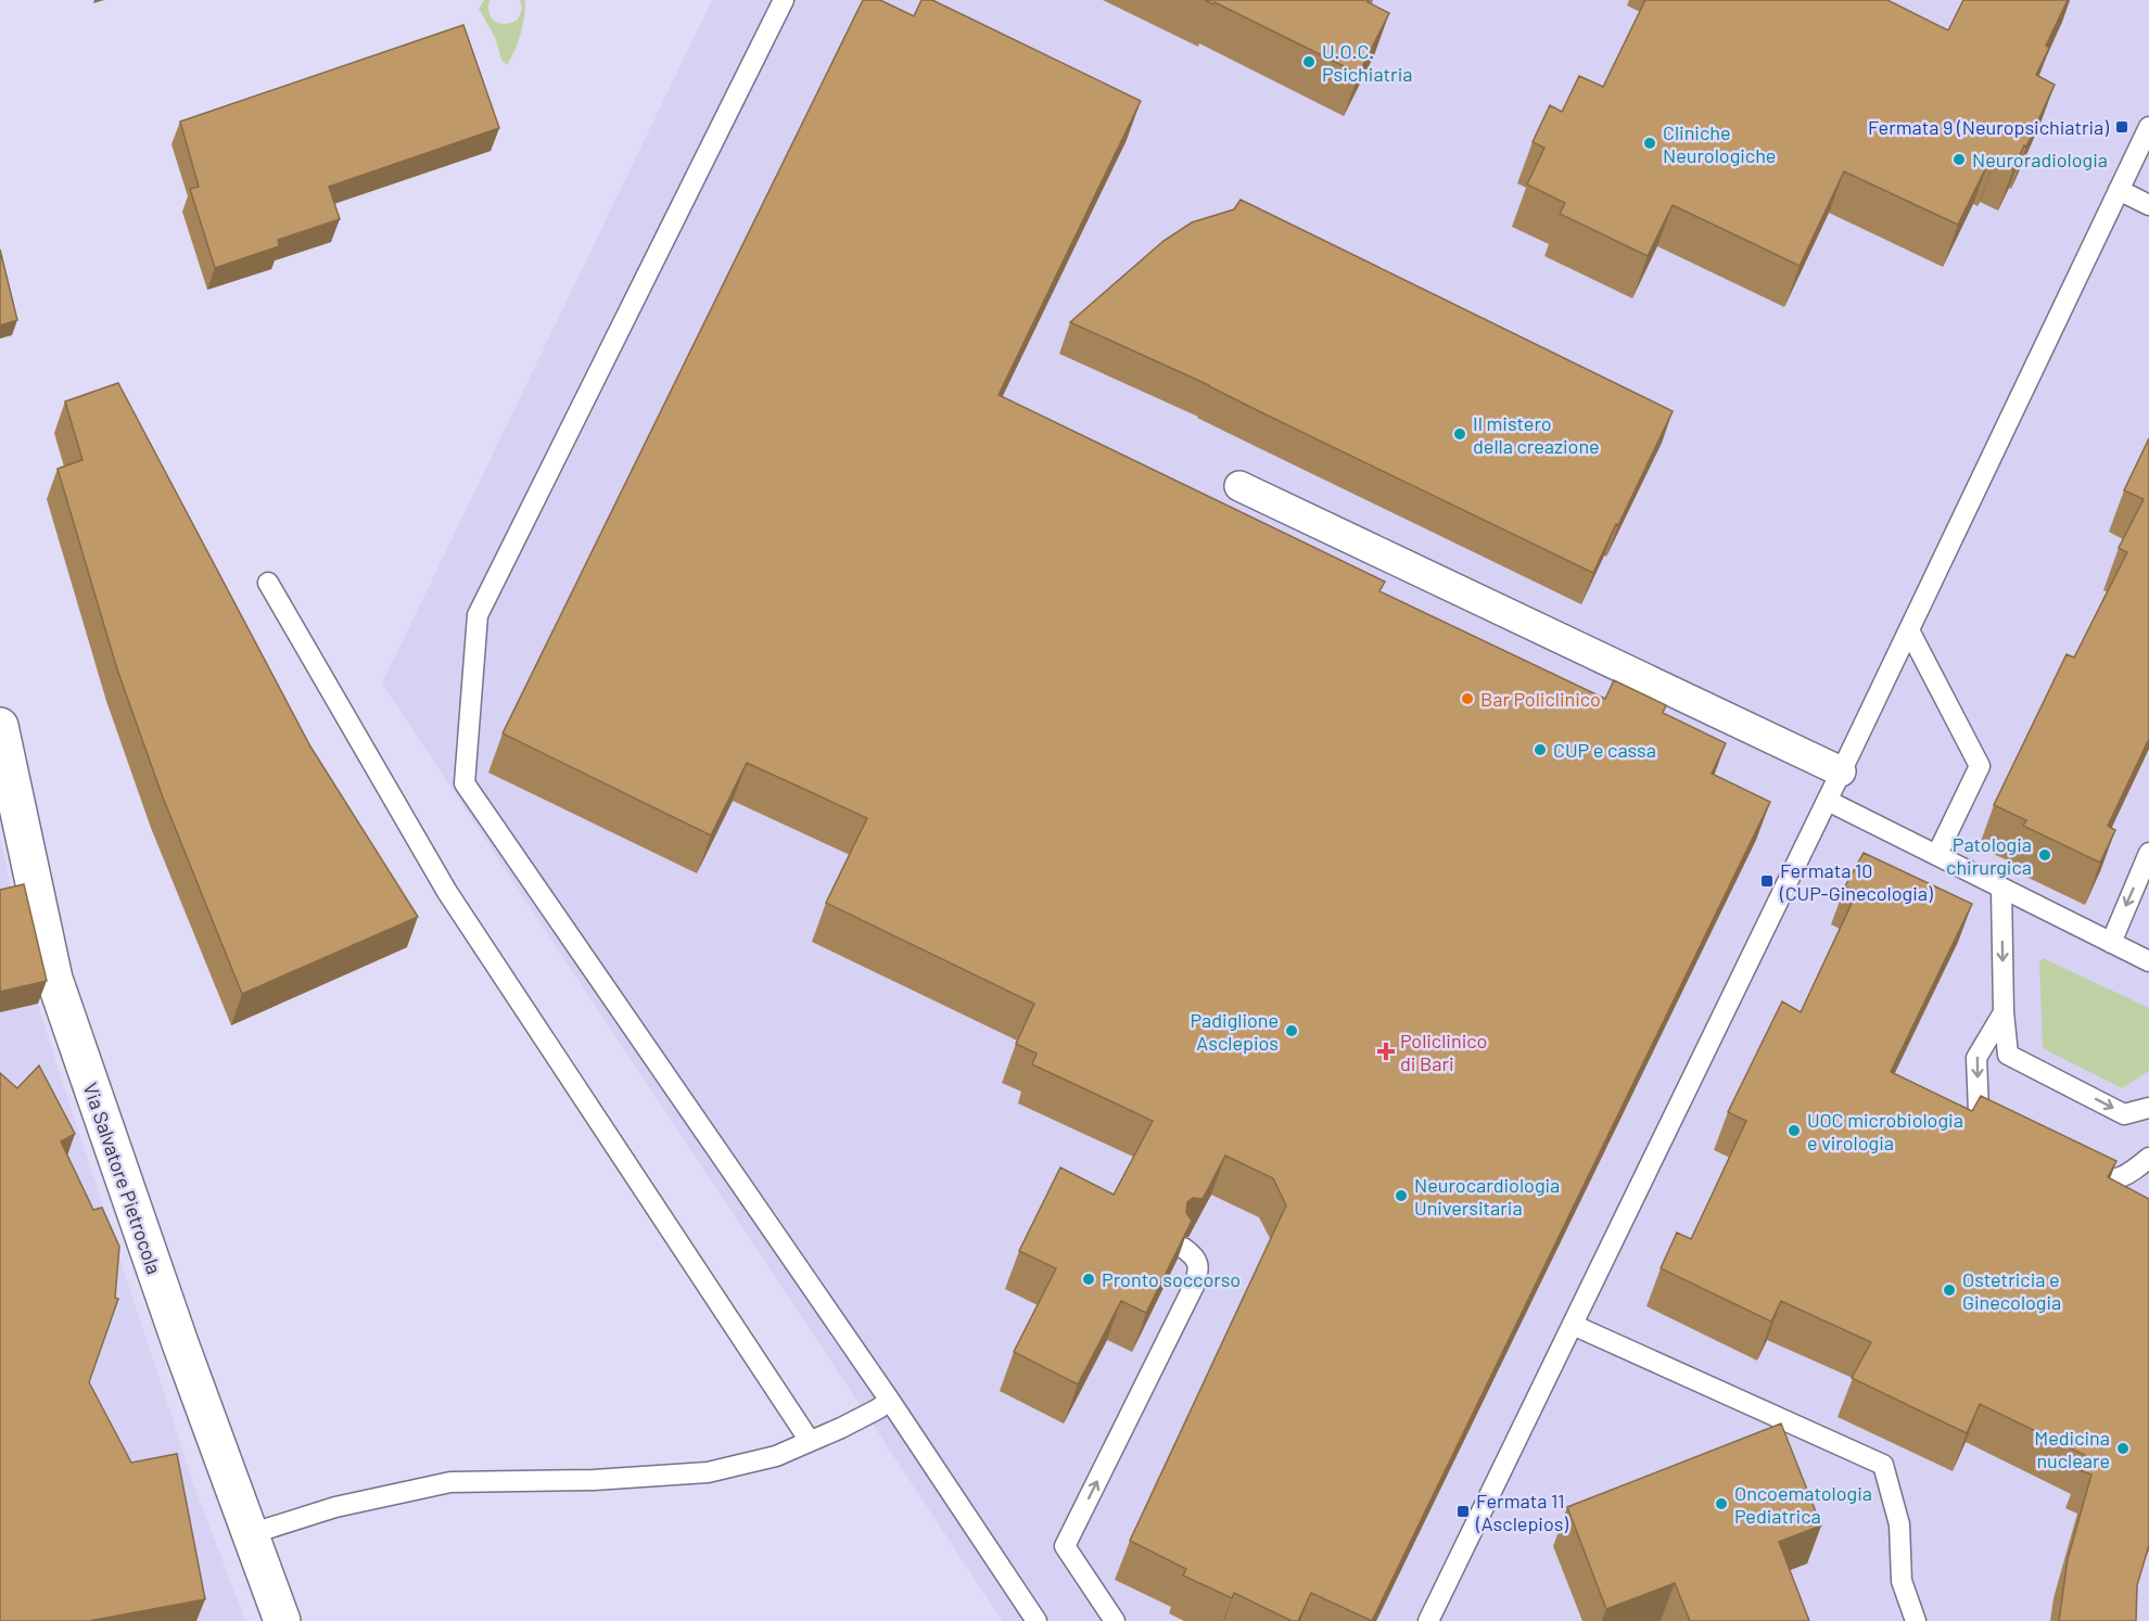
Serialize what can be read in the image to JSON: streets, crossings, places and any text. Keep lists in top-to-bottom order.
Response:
{
  "streets": {
    "street": ["Via Salvatore Pietrocola"]
  },
  "places": {
    "other": [
      "U.O.C. Psichiatria",
      "Cliniche Neurologiche",
      "Neuroradiologia",
      "Il mistero della creazione",
      "Bar Policlinico",
      "CUP e cassa",
      "Patologia chirurgica",
      "Padiglione Asclepios",
      "UOC microbiologia e virologia",
      "Neurocardiologia Universitaria",
      "Pronto soccorso",
      "Ostetricia e Ginecologia",
      "Medicina nucleare",
      "Oncoematologia Pediatrica"
    ],
    "transit": ["Fermata 9 (Neuropsichiatria)", "Fermata 10 (CUP-Ginecologia)", "Fermata 11 (Asclepios)"],
    "health": ["Policlinico di Bari"]
  }
}
